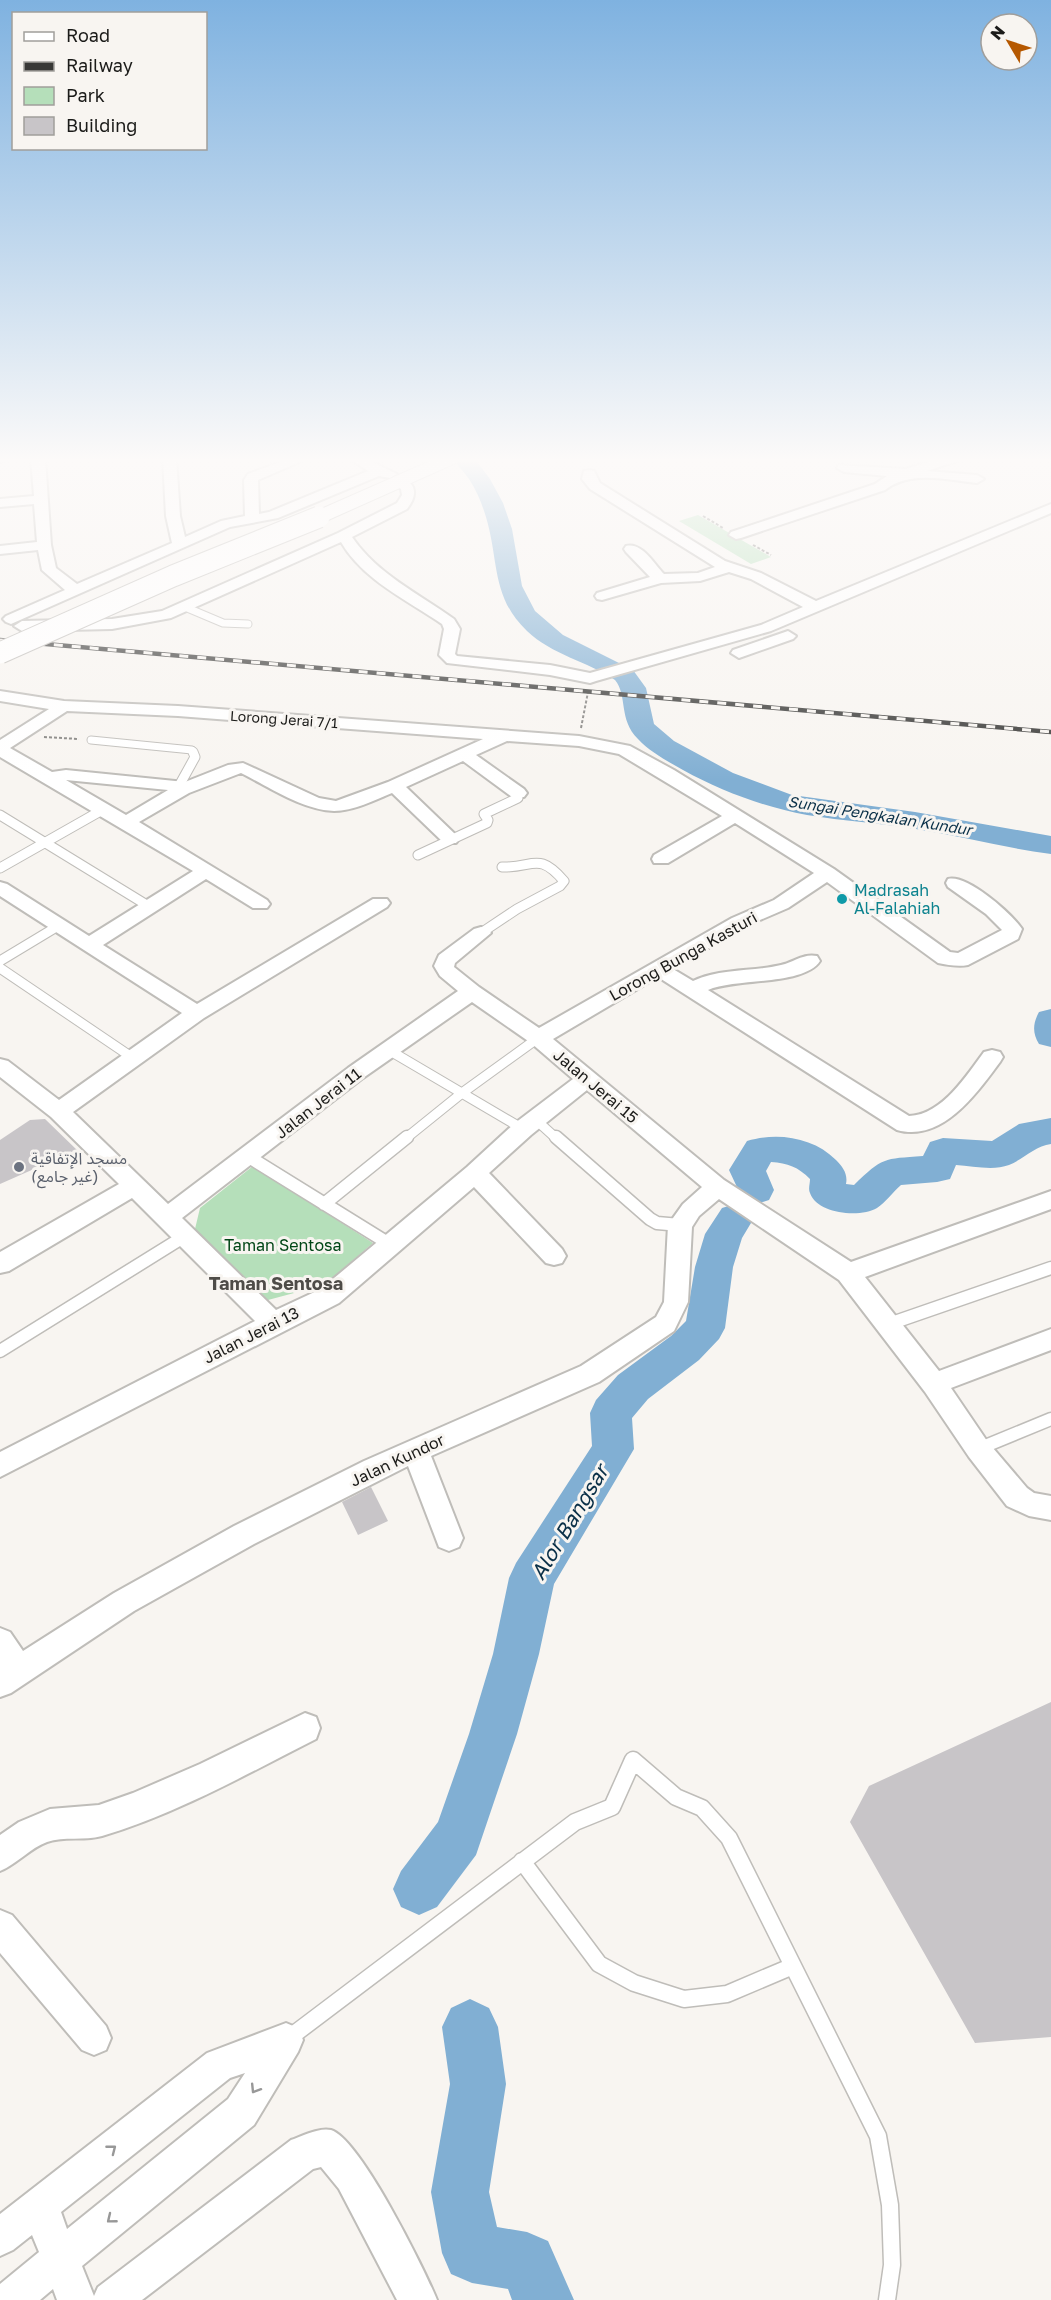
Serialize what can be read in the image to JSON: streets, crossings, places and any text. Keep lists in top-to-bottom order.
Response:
{
  "streets": {
    "street": [
      "Lorong Jerai 7/1",
      "Lorong Bunga Kasturi",
      "Jalan Jerai 15",
      "Jalan Jerai 11",
      "Jalan Jerai 13",
      "Jalan Kundor"
    ]
  },
  "crossings": [
    ["Lorong Jerai 7/1", "Lorong Bunga Kasturi"],
    ["Lorong Bunga Kasturi", "Jalan Jerai 15"],
    ["Jalan Jerai 15", "Jalan Jerai 11"],
    ["Jalan Jerai 15", "Jalan Jerai 13"]
  ],
  "districts": ["Taman Sentosa"],
  "water": ["Sungai Pengkalan Kundur", "Alor Bangsar"],
  "parks": ["Taman Sentosa"],
  "places": ["Madrasah Al-Falahiah", "مسجد الإتفاقية (غير جامع)"],
  "legend": [
    "Road",
    "Railway",
    "Park",
    "Building"
  ],
  "north": "top left"
}
